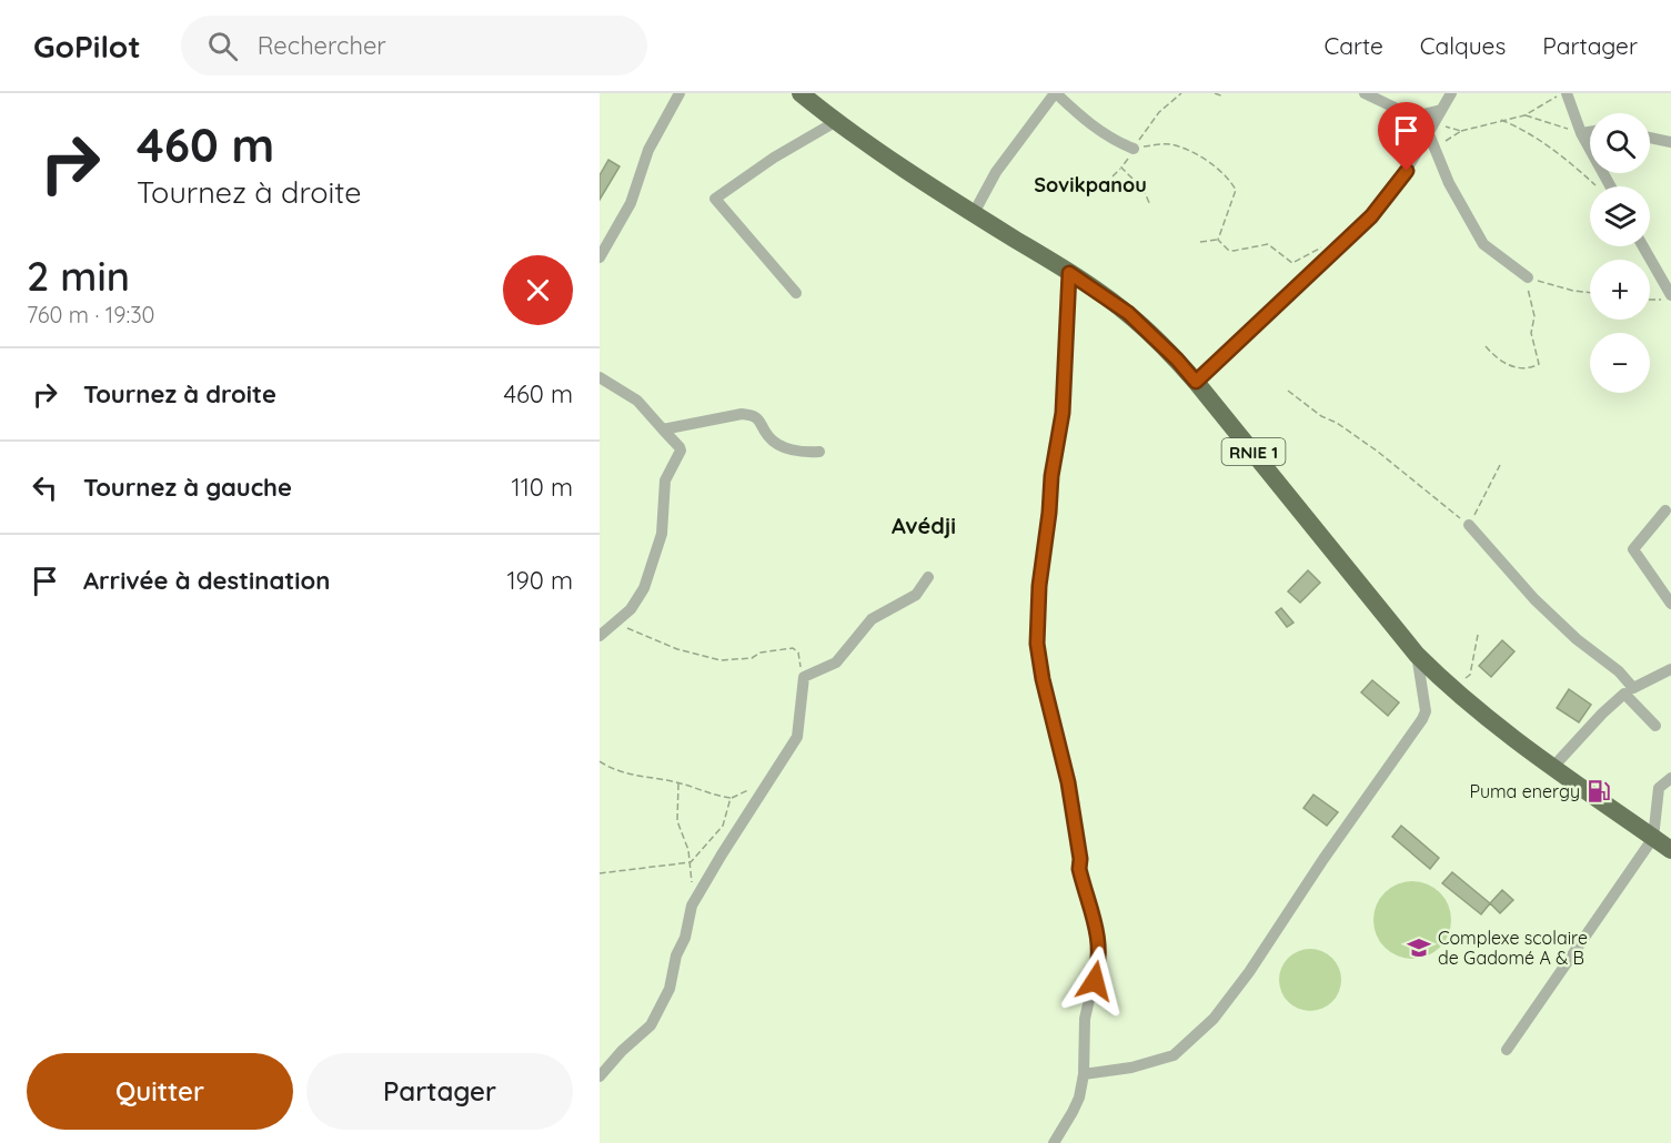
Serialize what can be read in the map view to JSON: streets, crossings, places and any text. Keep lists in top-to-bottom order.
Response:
{
  "streets": {
    "highway": ["RNIE 1"]
  },
  "districts": ["Sovikpanou", "Avédji"],
  "places": {
    "fuel station": ["Puma energy"],
    "school or university": ["Complexe scolaire de Gadomé A & B"]
  },
  "page": {
    "header": "GoPilot",
    "search": "Rechercher",
    "nav": ["Carte", "Calques", "Partager"],
    "turn": ["460 m", "Tournez à droite"],
    "map_buttons": ["+", "−"],
    "heading": ["2 min", "760 m · 19:30"],
    "list": [
      {
        "name": "Tournez à droite",
        "value": "460 m"
      },
      {
        "name": "Tournez à gauche",
        "value": "110 m"
      },
      {
        "name": "Arrivée à destination",
        "value": "190 m"
      }
    ],
    "buttons": ["Quitter", "Partager"]
  }
}
